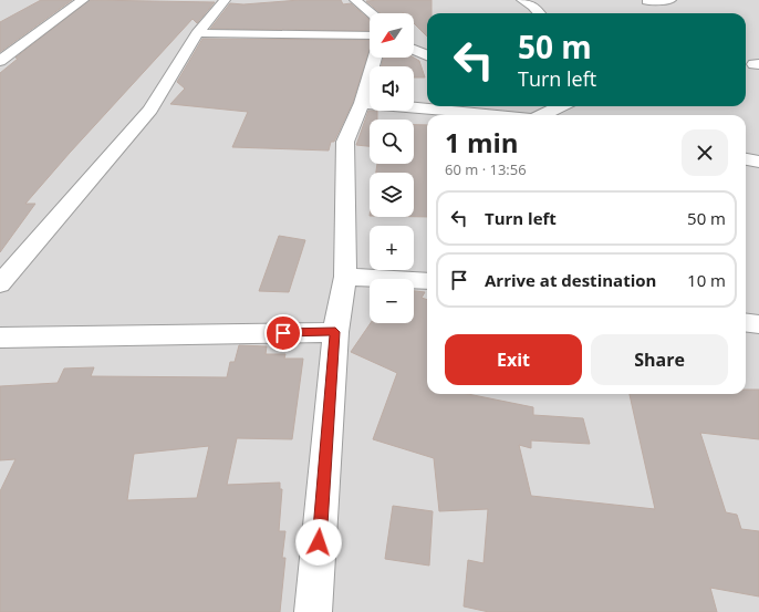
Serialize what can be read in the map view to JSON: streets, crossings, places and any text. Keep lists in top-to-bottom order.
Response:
{
  "north": "bottom left",
  "page": {
    "map_buttons": ["+", "−"],
    "turn": ["50 m", "Turn left"],
    "heading": ["1 min", "60 m · 13:56"],
    "list": [
      {
        "name": "Turn left",
        "value": "50 m"
      },
      {
        "name": "Arrive at destination",
        "value": "10 m"
      }
    ],
    "buttons": ["Exit", "Share"]
  }
}
